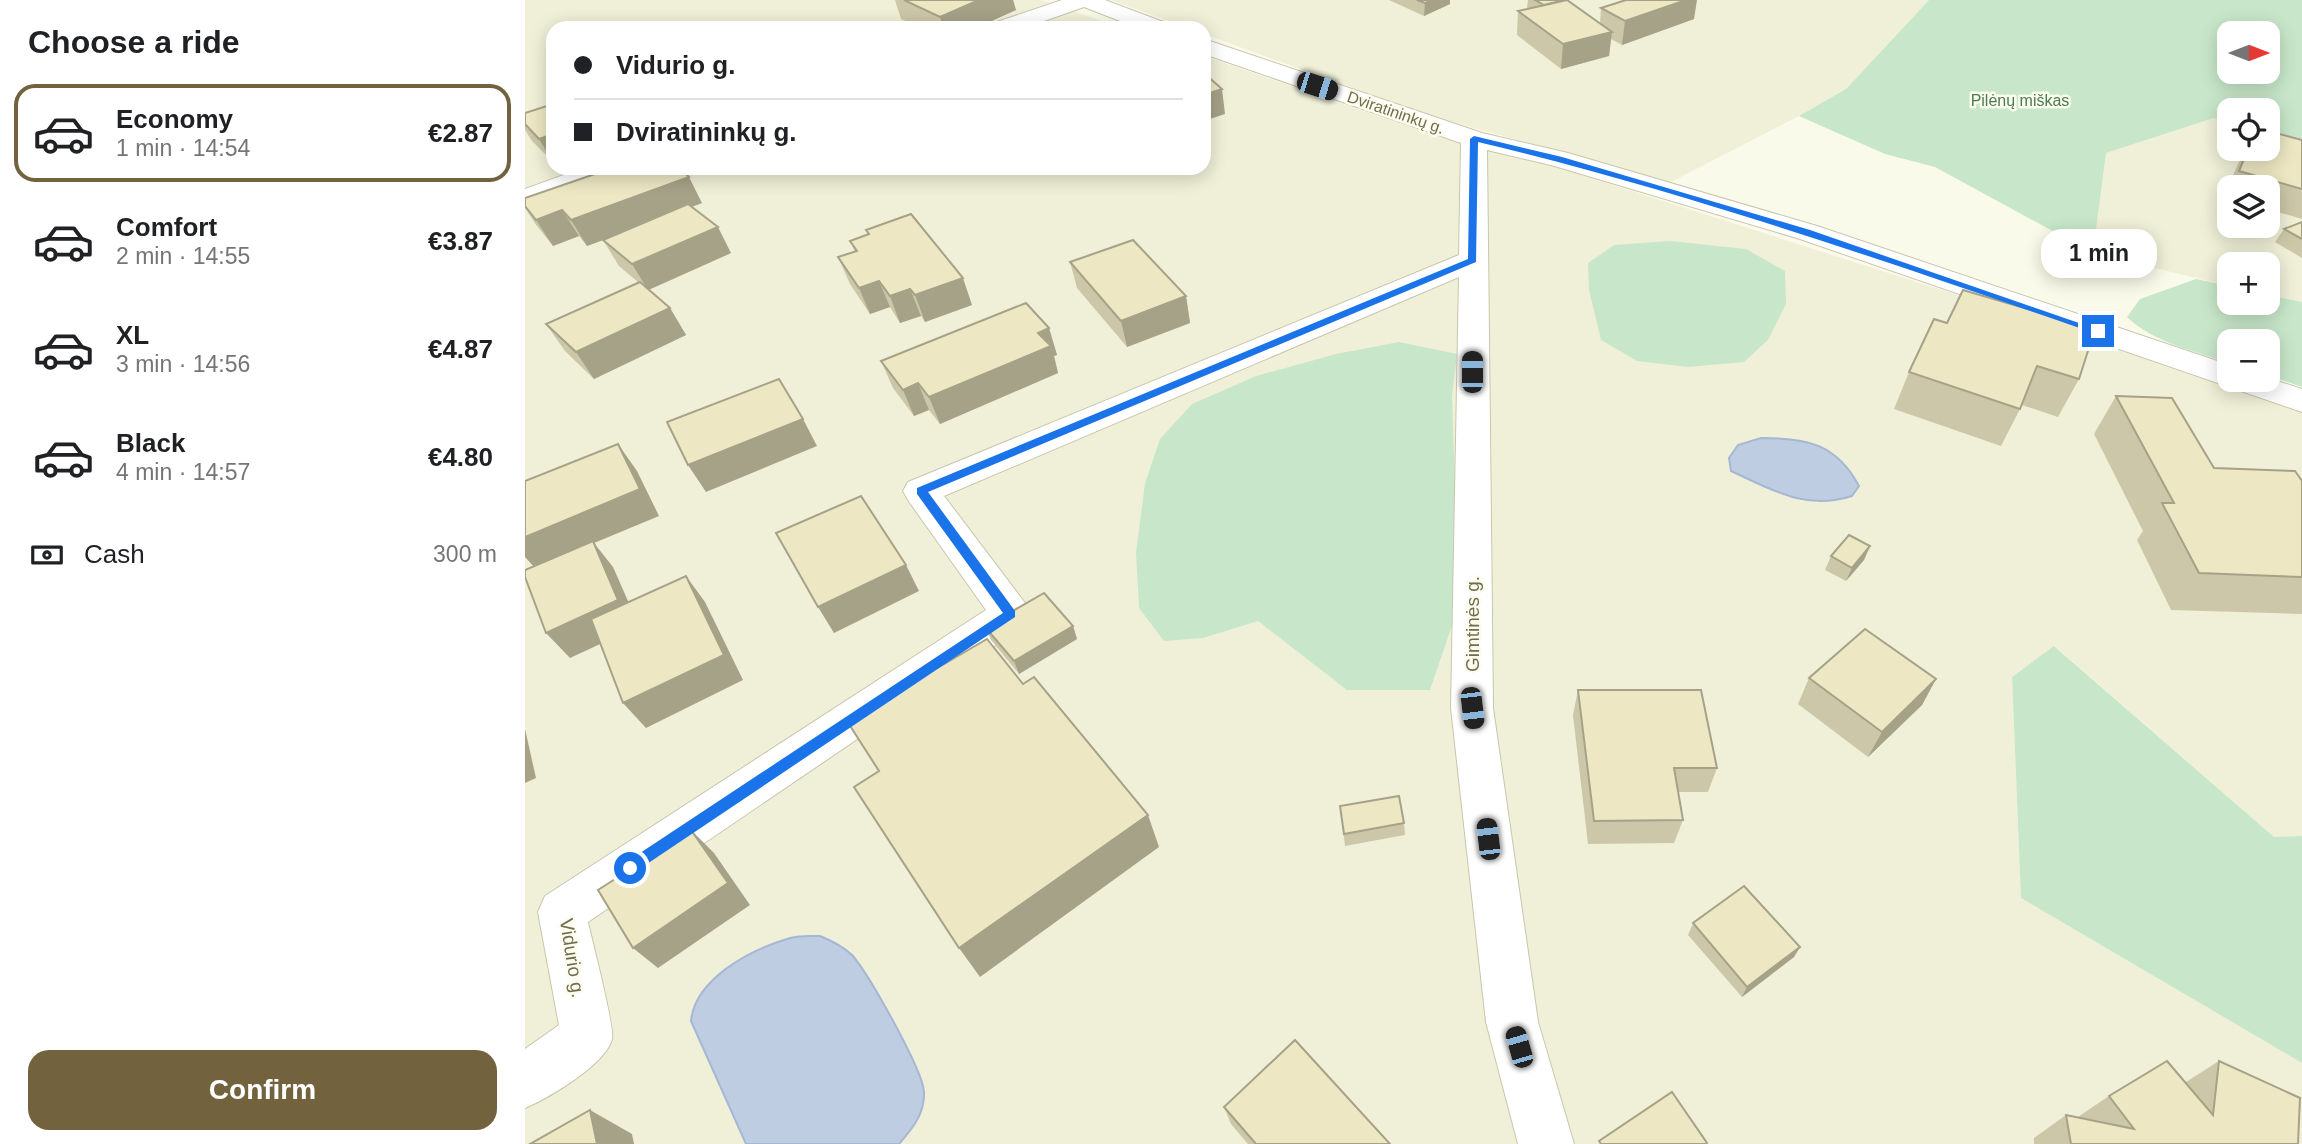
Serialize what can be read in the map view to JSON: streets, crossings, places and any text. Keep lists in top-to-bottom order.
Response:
{
  "streets": {
    "street": ["Dviratininkų g.", "Gimtinės g.", "Vidurio g."]
  },
  "crossings": [
    ["Dviratininkų g.", "Gimtinės g."],
    ["Gimtinės g.", "Vidurio g."]
  ],
  "parks": ["Pilėnų miškas"],
  "north": "right",
  "page": {
    "heading": "Choose a ride",
    "map_buttons": ["+", "−"],
    "banner": ["Vidurio g.", "Dviratininkų g."],
    "list": [
      {
        "name": "Economy",
        "note": "1 min · 14:54",
        "value": "€2.87"
      },
      {
        "name": "Comfort",
        "note": "2 min · 14:55",
        "value": "€3.87"
      },
      {
        "name": "XL",
        "note": "3 min · 14:56",
        "value": "€4.87"
      },
      {
        "name": "Black",
        "note": "4 min · 14:57",
        "value": "€4.80"
      }
    ],
    "bubble": "1 min",
    "pay": ["Cash", "300 m"],
    "buttons": "Confirm"
  }
}
